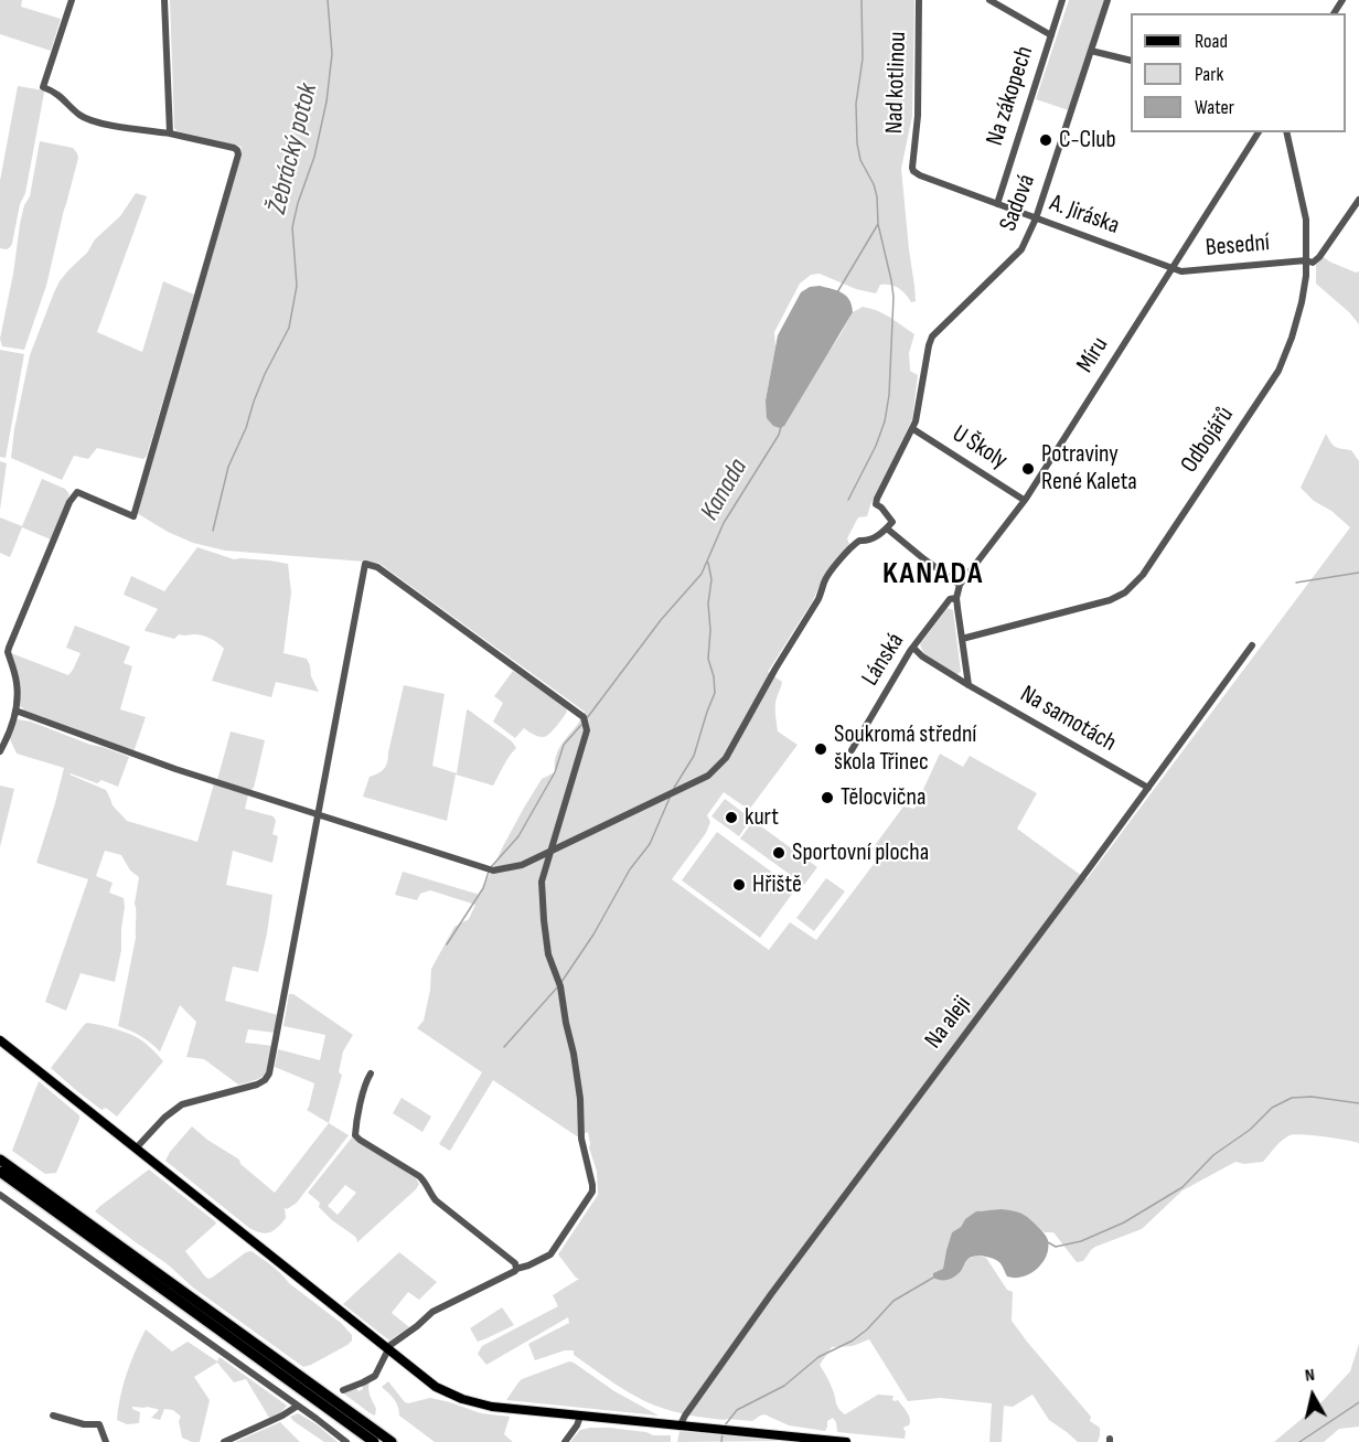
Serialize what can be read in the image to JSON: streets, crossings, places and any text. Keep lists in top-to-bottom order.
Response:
{
  "streets": {
    "street": [
      "Nad kotlinou",
      "Na zákopech",
      "Sadová",
      "A. Jiráska",
      "Besední",
      "Míru",
      "Odbojářů",
      "U Školy",
      "Lánská",
      "Na samotách",
      "Na aleji"
    ]
  },
  "crossings": [
    ["Nad kotlinou", "A. Jiráska"],
    ["Na zákopech", "A. Jiráska"],
    ["Sadová", "A. Jiráska"],
    ["Sadová", "U Školy"],
    ["A. Jiráska", "Besední"],
    ["A. Jiráska", "Míru"],
    ["Besední", "Míru"],
    ["Besední", "Odbojářů"],
    ["Míru", "U Školy"],
    ["Míru", "Lánská"],
    ["Lánská", "Na samotách"],
    ["Na samotách", "Na aleji"]
  ],
  "districts": ["KANADA"],
  "water": ["Žebrácký potok", "Kanada"],
  "places": [
    "C-Club",
    "Potraviny René Kaleta",
    "Soukromá střední škola Třinec",
    "Tělocvična",
    "kurt",
    "Sportovní plocha",
    "Hřiště"
  ],
  "legend": ["Road", "Park", "Water"],
  "north": "top"
}
